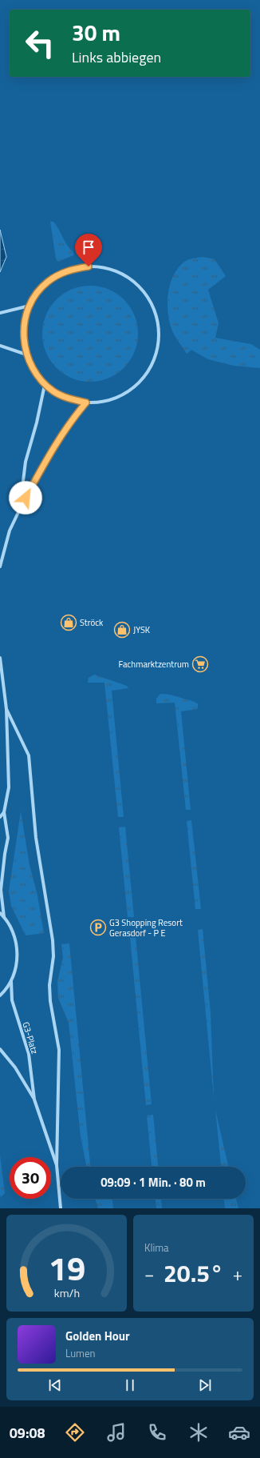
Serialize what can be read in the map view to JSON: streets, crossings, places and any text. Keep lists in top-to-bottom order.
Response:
{
  "streets": {
    "street": ["G3-Platz"]
  },
  "places": {
    "shop": ["Ströck", "JYSK"],
    "supermarket": ["Fachmarktzentrum"],
    "parking": ["G3 Shopping Resort Gerasdorf - P E"]
  },
  "page": {
    "turn": ["30 m", "Links abbiegen"],
    "limit": "30",
    "trip": "09:09 · 1 Min. · 80 m",
    "tile": "Klima",
    "heat": ["−", "20.5°", "+"],
    "song": ["Golden Hour", "Lumen"],
    "tabs": "09:08",
    "gauge": ["19", "km/h"]
  }
}
